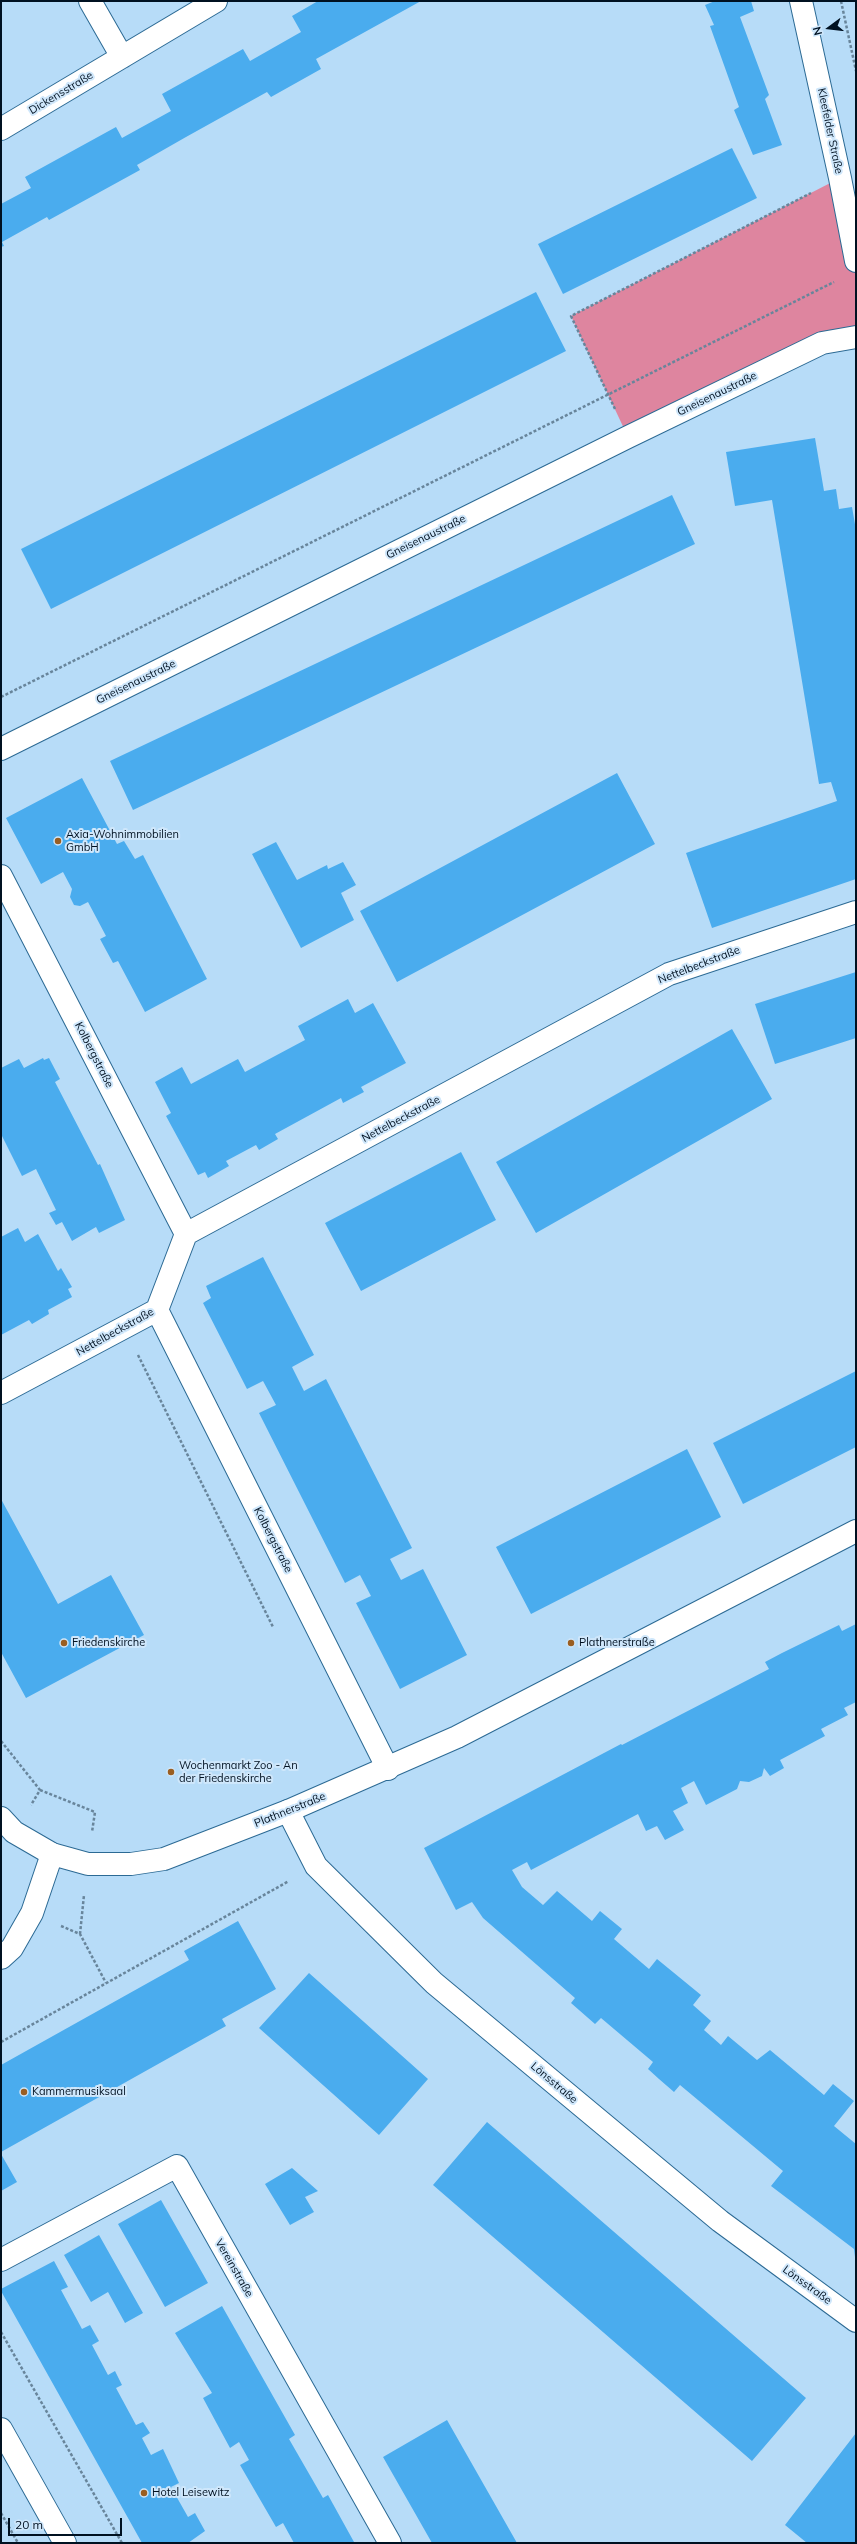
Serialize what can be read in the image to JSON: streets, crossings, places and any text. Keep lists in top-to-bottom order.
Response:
{
  "streets": {
    "street": [
      "Dickensstraße",
      "Kleefelder Straße",
      "Gneisenaustraße",
      "Nettelbeckstraße",
      "Kolbergstraße",
      "Plathnerstraße",
      "Lönsstraße",
      "Vereinstraße"
    ]
  },
  "crossings": [
    ["Nettelbeckstraße", "Kolbergstraße"],
    ["Kolbergstraße", "Plathnerstraße"],
    ["Plathnerstraße", "Lönsstraße"]
  ],
  "places": [
    "Axia-Wohnimmobilien GmbH",
    "Friedenskirche",
    "Plathnerstraße",
    "Wochenmarkt Zoo - An der Friedenskirche",
    "Kammermusiksaal",
    "Hotel Leisewitz"
  ],
  "scale_bar": "20 m",
  "north": "left"
}
